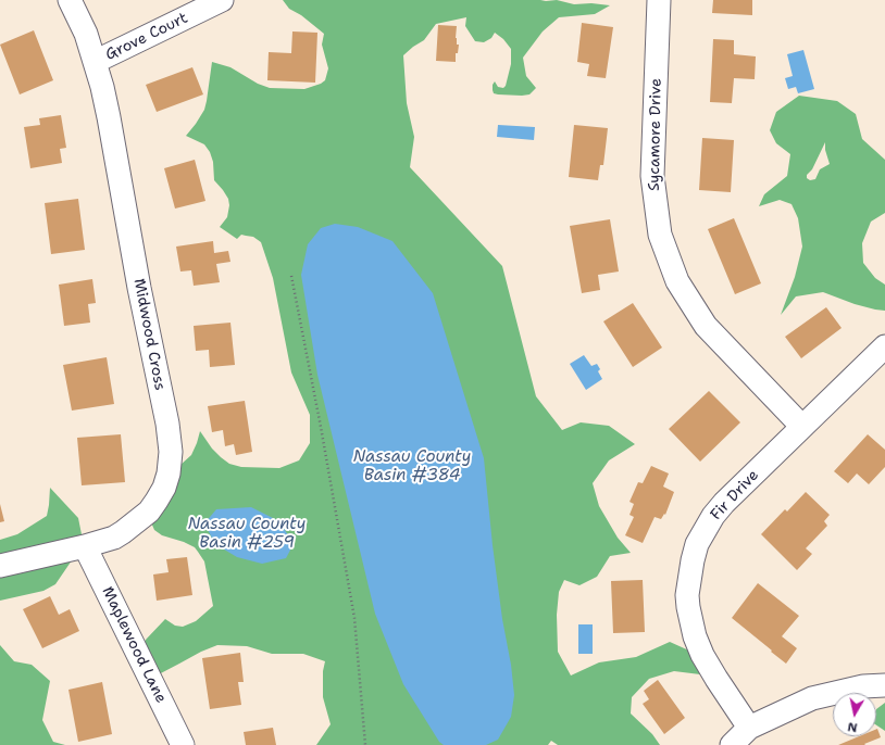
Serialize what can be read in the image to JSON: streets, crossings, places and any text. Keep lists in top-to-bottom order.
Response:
{
  "streets": {
    "street": [
      "Grove Court",
      "Sycamore Drive",
      "Midwood Cross",
      "Fir Drive",
      "Maplewood Lane"
    ]
  },
  "crossings": [
    ["Grove Court", "Midwood Cross"],
    ["Sycamore Drive", "Fir Drive"],
    ["Midwood Cross", "Maplewood Lane"]
  ],
  "water": ["Nassau County Basin #384", "Nassau County Basin #259"],
  "north": "bottom"
}
